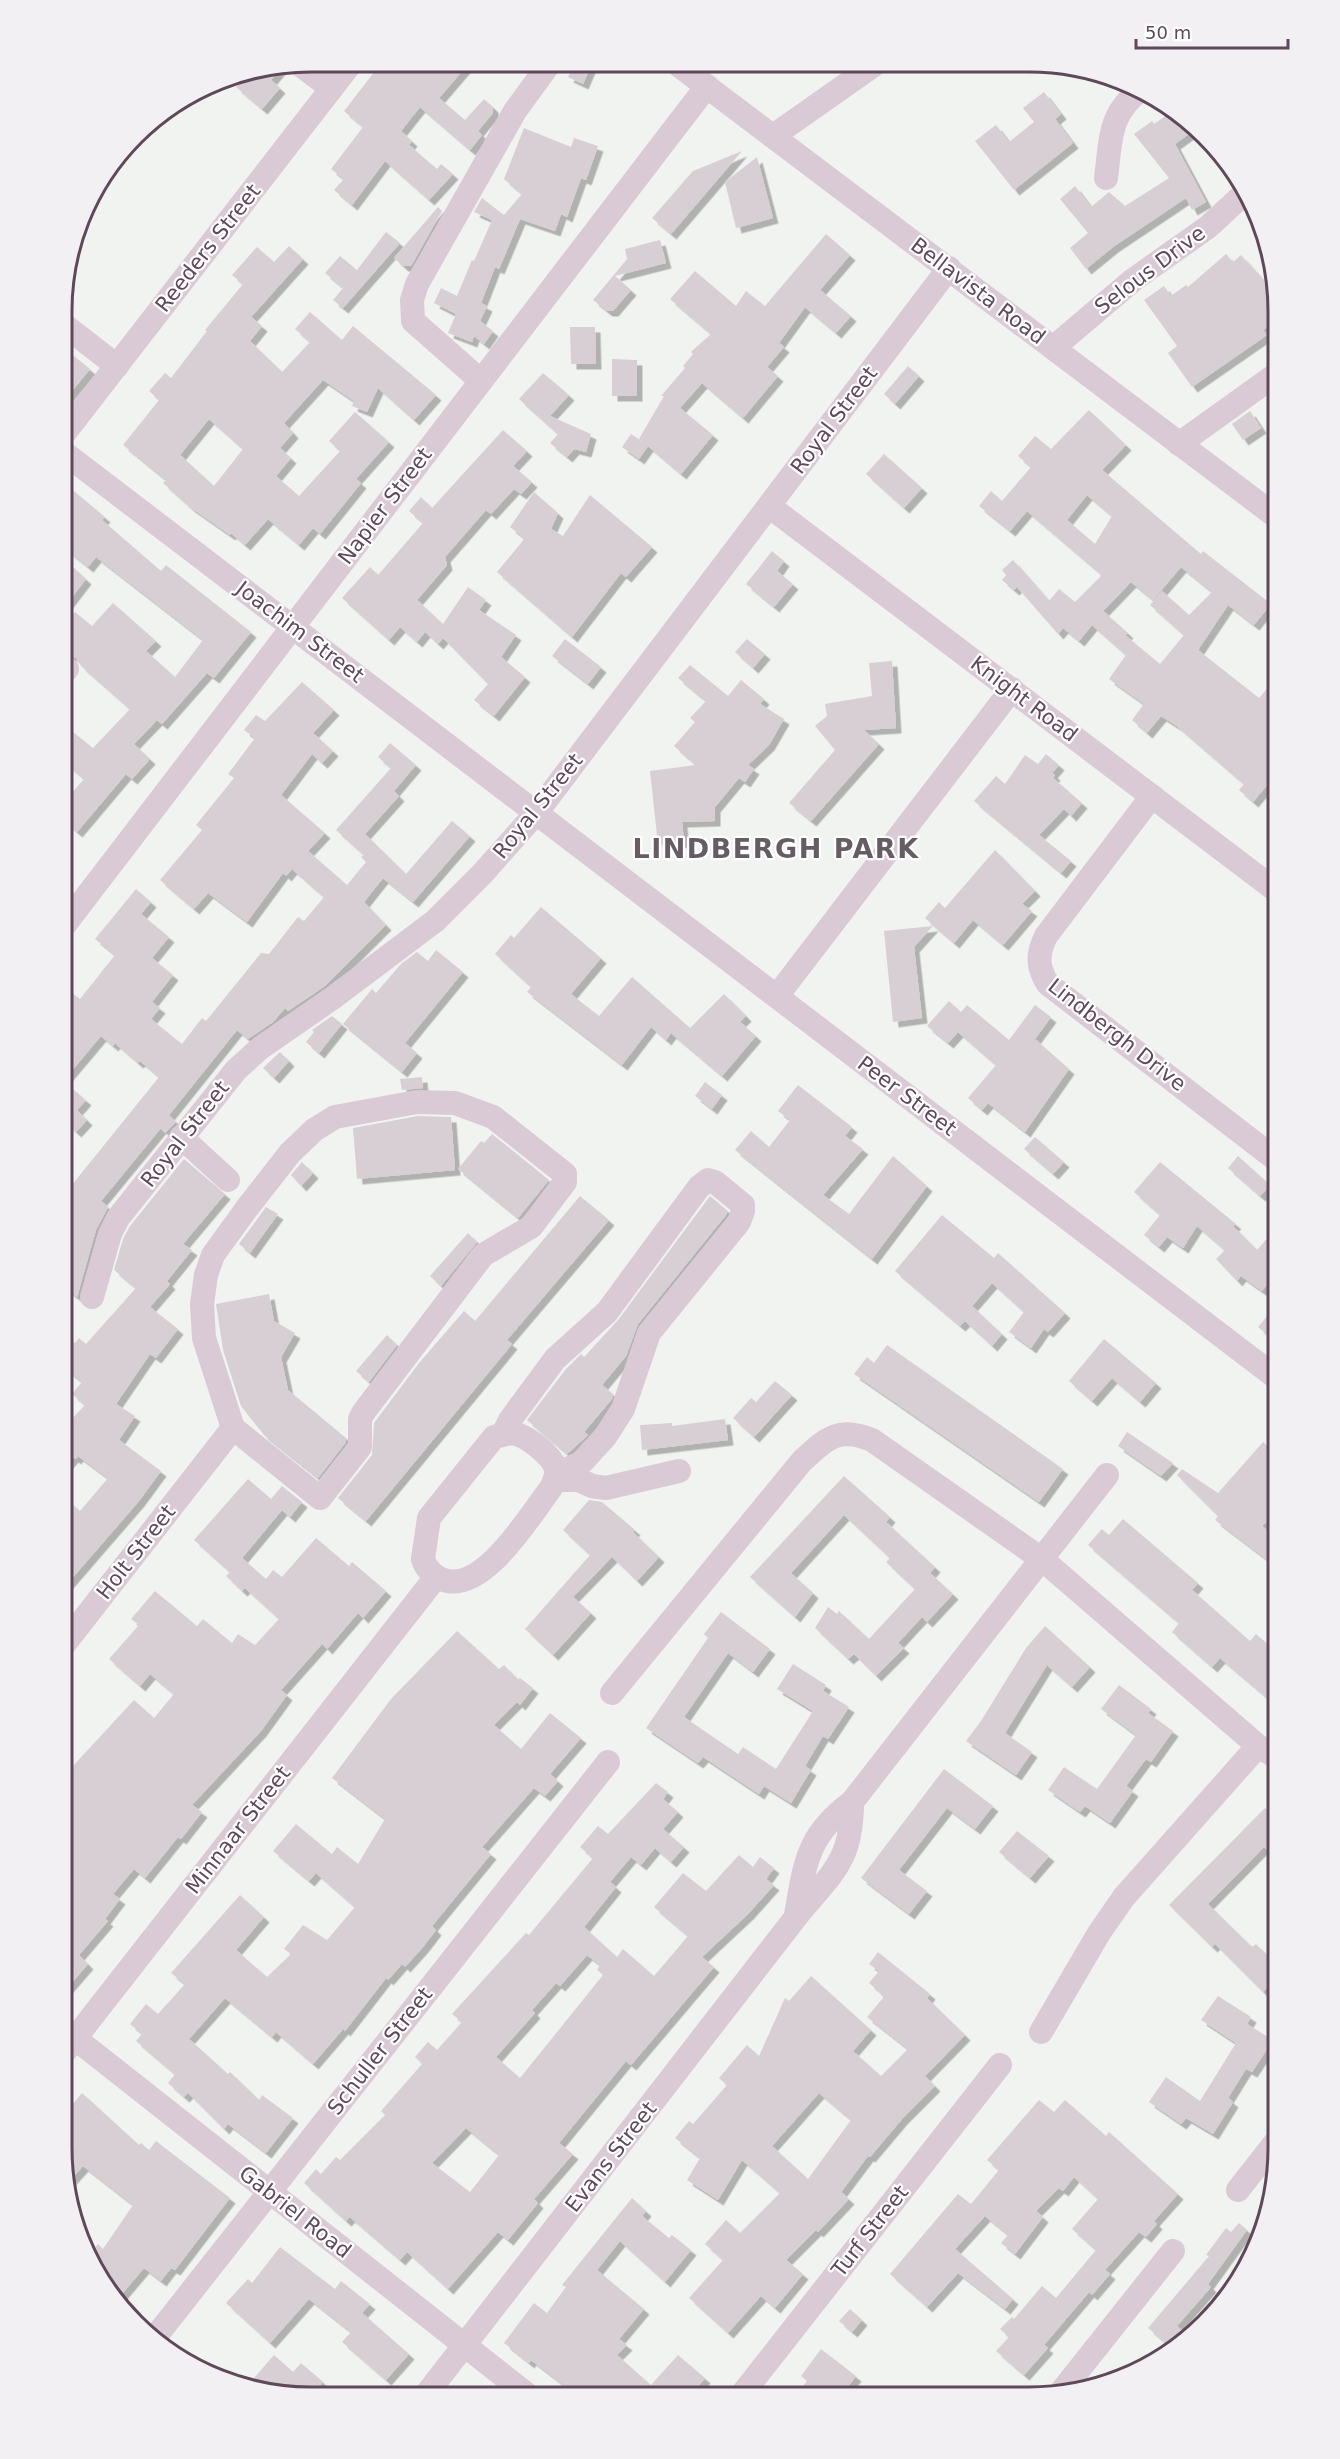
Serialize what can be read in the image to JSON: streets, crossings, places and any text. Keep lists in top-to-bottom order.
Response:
{
  "streets": {
    "street": [
      "Reeders Street",
      "Selous Drive",
      "Bellavista Road",
      "Royal Street",
      "Napier Street",
      "Joachim Street",
      "Knight Road",
      "Lindbergh Drive",
      "Peer Street",
      "Holt Street",
      "Minnaar Street",
      "Schuller Street",
      "Evans Street",
      "Gabriel Road",
      "Turf Street"
    ]
  },
  "crossings": [
    ["Selous Drive", "Bellavista Road"],
    ["Bellavista Road", "Royal Street"],
    ["Bellavista Road", "Napier Street"],
    ["Royal Street", "Joachim Street"],
    ["Royal Street", "Knight Road"],
    ["Royal Street", "Peer Street"],
    ["Napier Street", "Joachim Street"],
    ["Joachim Street", "Peer Street"],
    ["Knight Road", "Lindbergh Drive"],
    ["Schuller Street", "Gabriel Road"],
    ["Evans Street", "Gabriel Road"]
  ],
  "districts": ["LINDBERGH PARK"],
  "scale_bar": "50 m"
}
